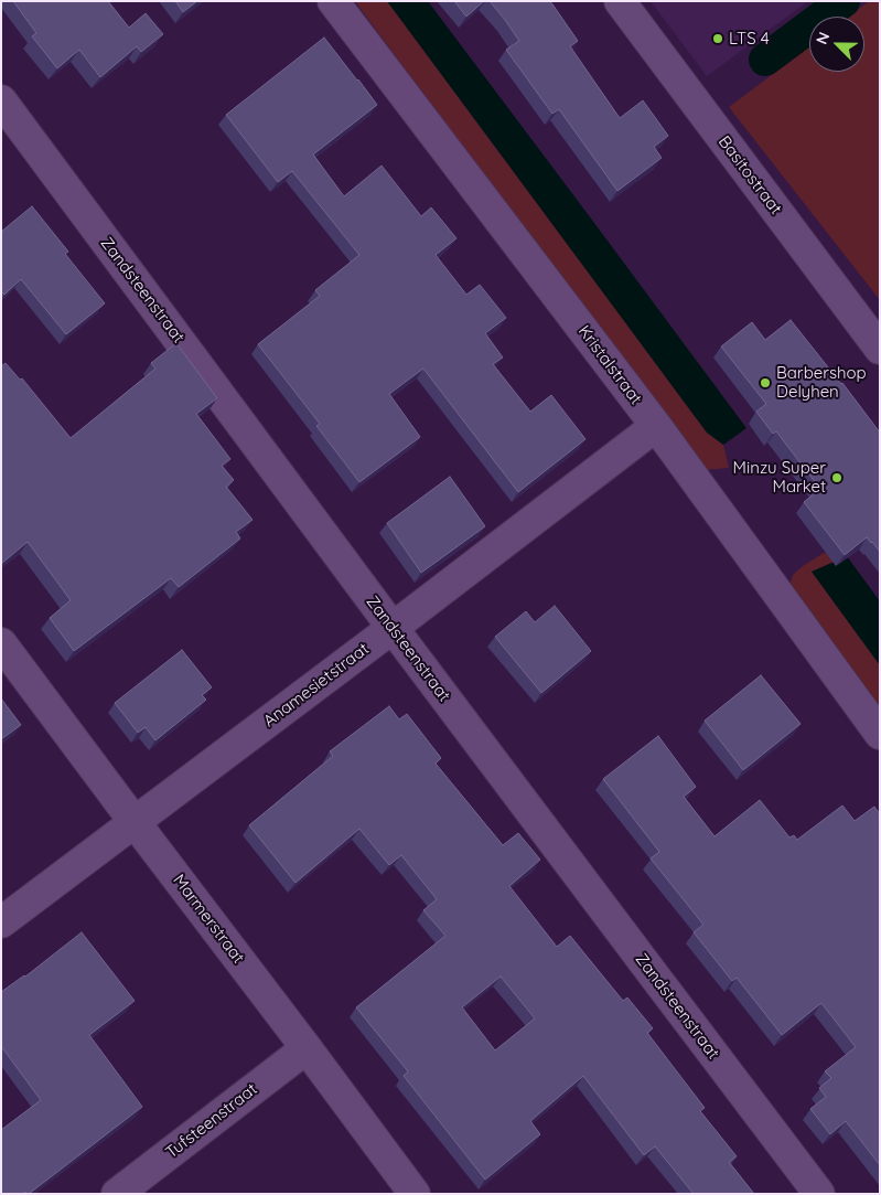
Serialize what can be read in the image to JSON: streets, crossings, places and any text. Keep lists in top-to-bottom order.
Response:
{
  "streets": {
    "street": [
      "Basitostraat",
      "Zandsteenstraat",
      "Kristalstraat",
      "Anamesietstraat",
      "Marmerstraat",
      "Tufsteenstraat"
    ]
  },
  "crossings": [
    ["Zandsteenstraat", "Anamesietstraat"],
    ["Kristalstraat", "Anamesietstraat"],
    ["Anamesietstraat", "Marmerstraat"],
    ["Marmerstraat", "Tufsteenstraat"]
  ],
  "places": ["LTS 4", "Barbershop Delyhen", "Minzu Super Market"],
  "north": "top left"
}
